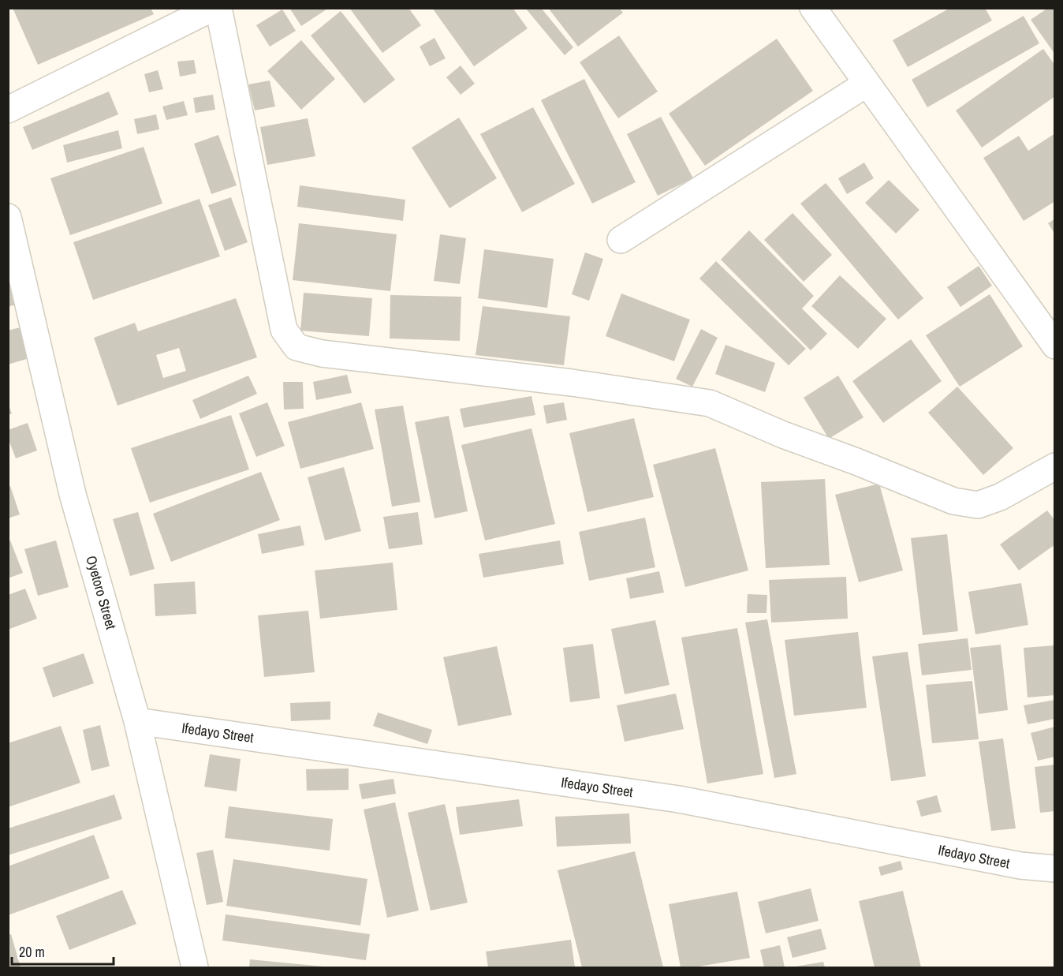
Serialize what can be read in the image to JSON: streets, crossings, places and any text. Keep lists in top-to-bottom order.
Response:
{
  "streets": {
    "street": ["Oyetoro Street", "Ifedayo Street"]
  },
  "crossings": [
    ["Oyetoro Street", "Ifedayo Street"]
  ],
  "scale_bar": "20 m"
}
